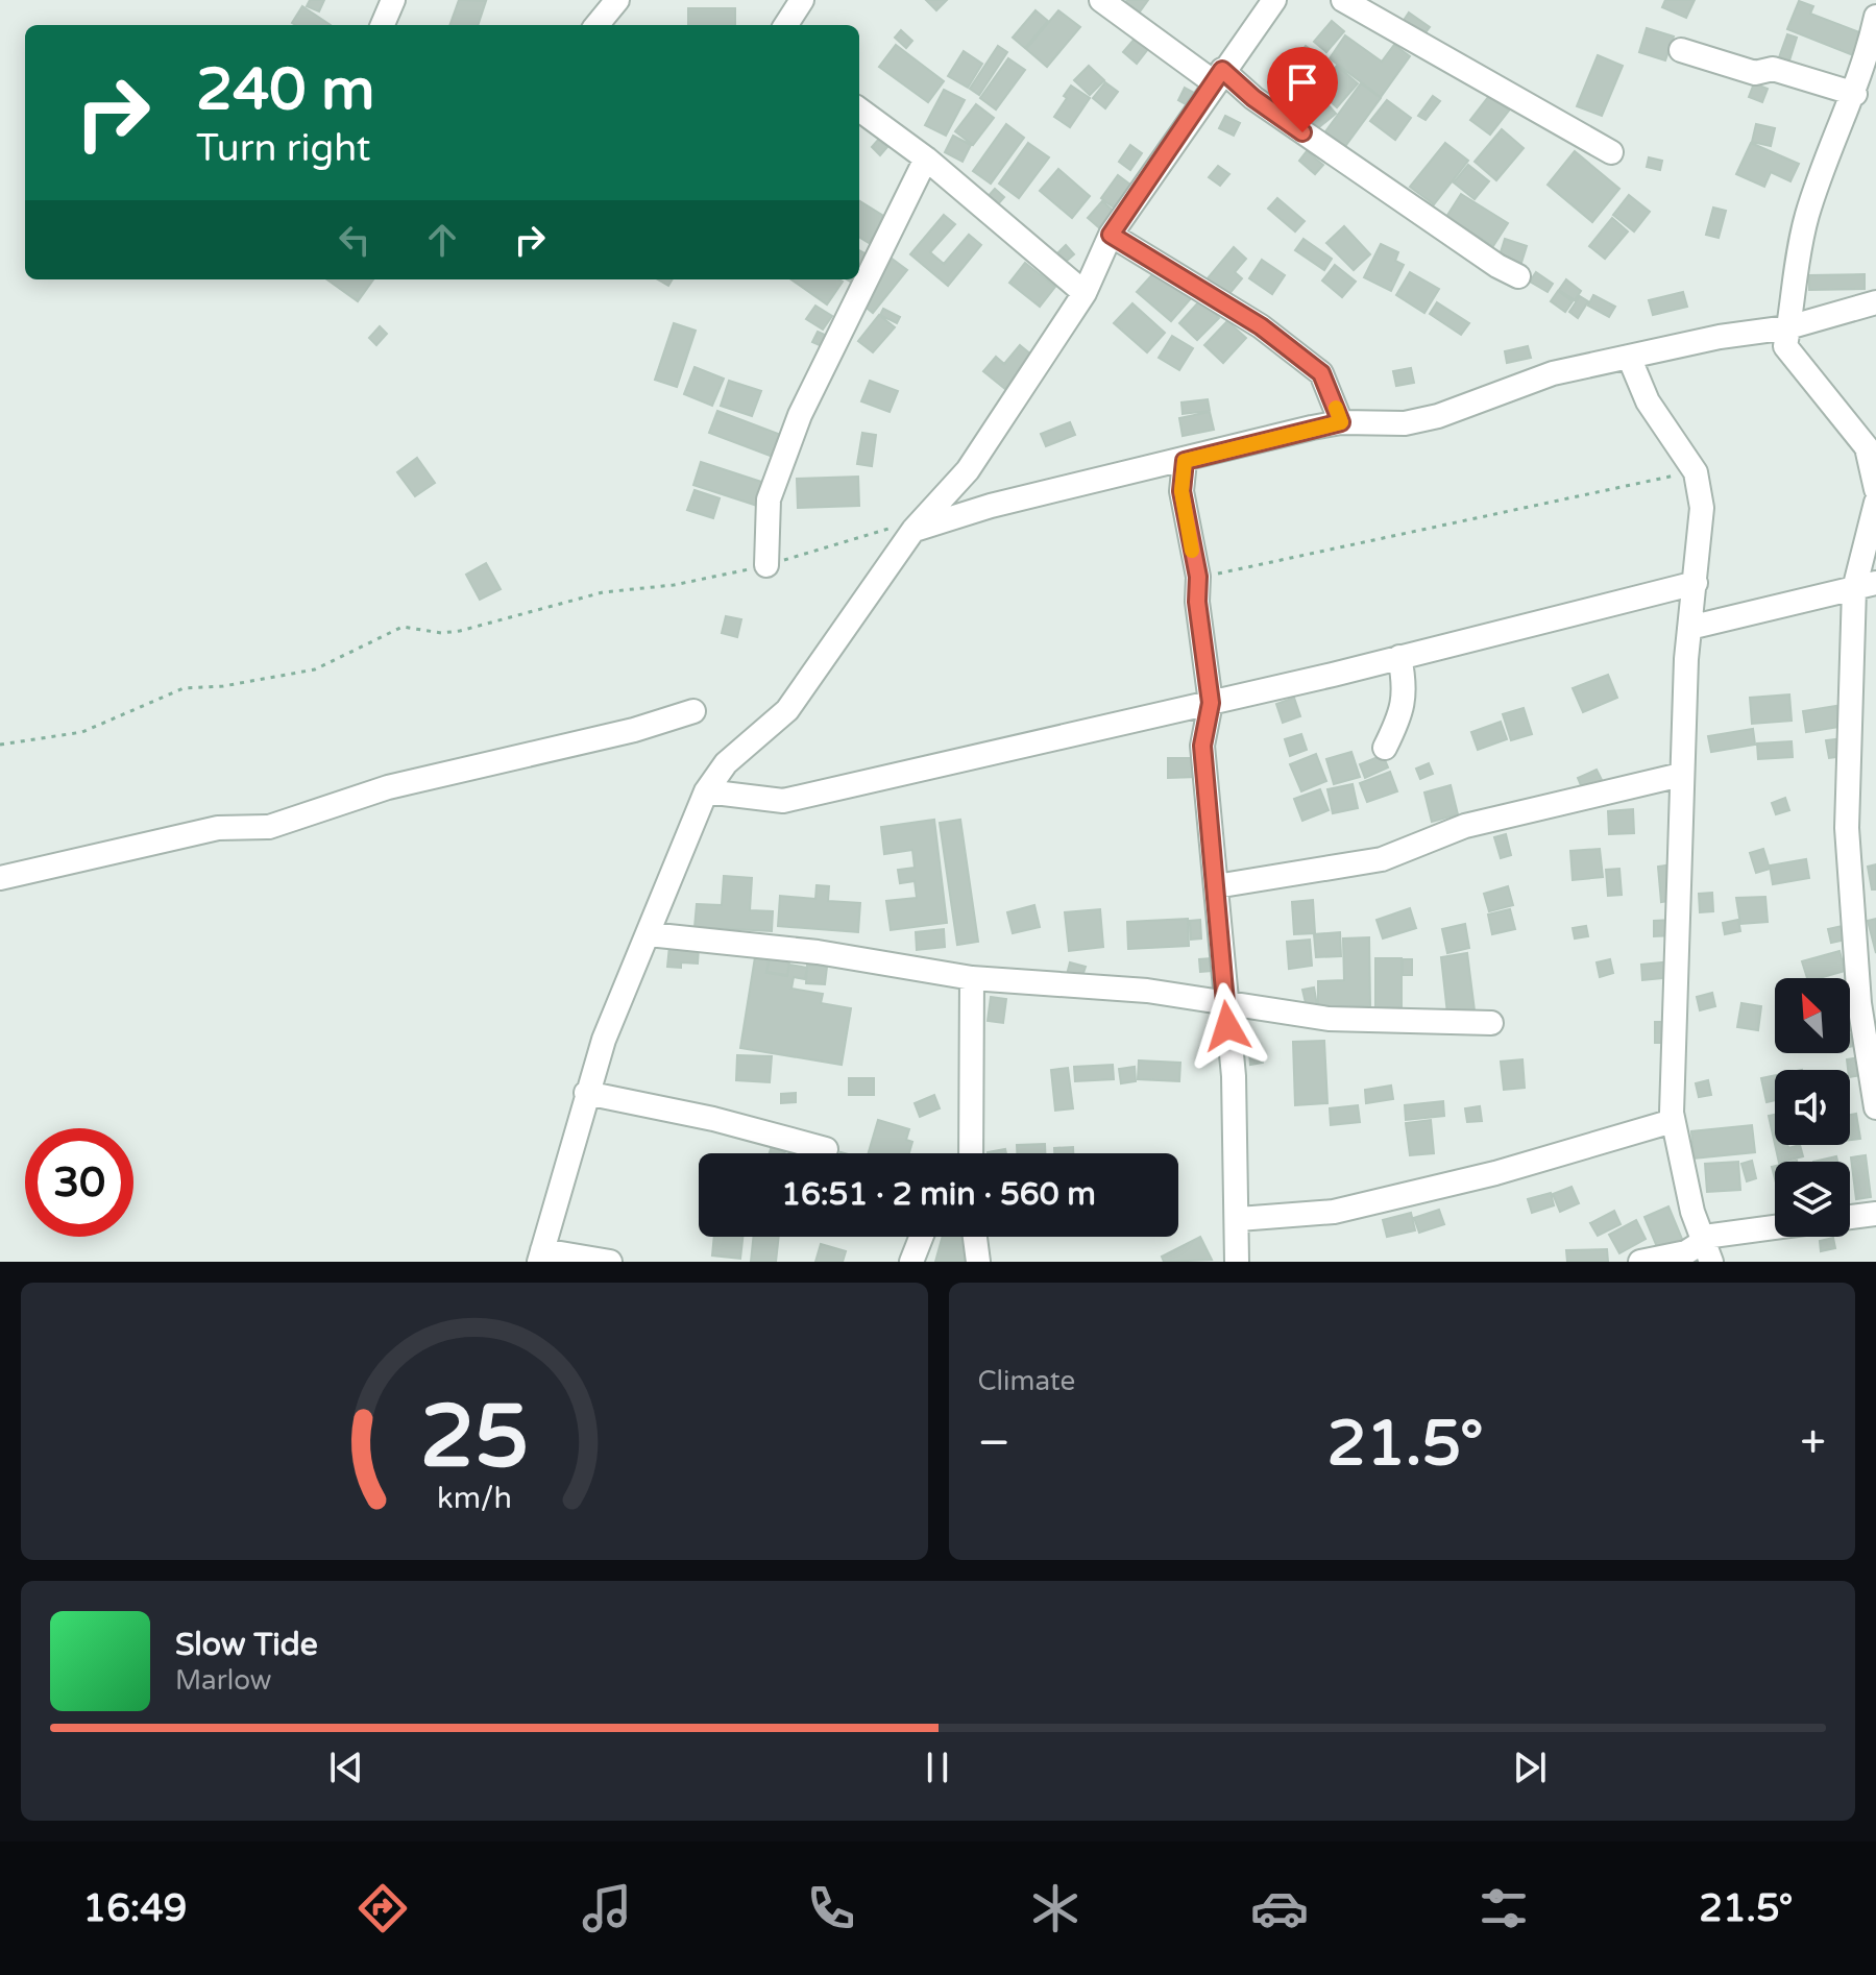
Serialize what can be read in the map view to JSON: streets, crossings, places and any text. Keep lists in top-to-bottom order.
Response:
{
  "north": "top left",
  "page": {
    "turn": ["240 m", "Turn right"],
    "limit": "30",
    "trip": "16:51 · 2 min · 560 m",
    "tile": "Climate",
    "heat": ["−", "21.5°", "+"],
    "song": ["Slow Tide", "Marlow"],
    "tabs": ["16:49", "21.5°"],
    "gauge": ["25", "km/h"]
  }
}
